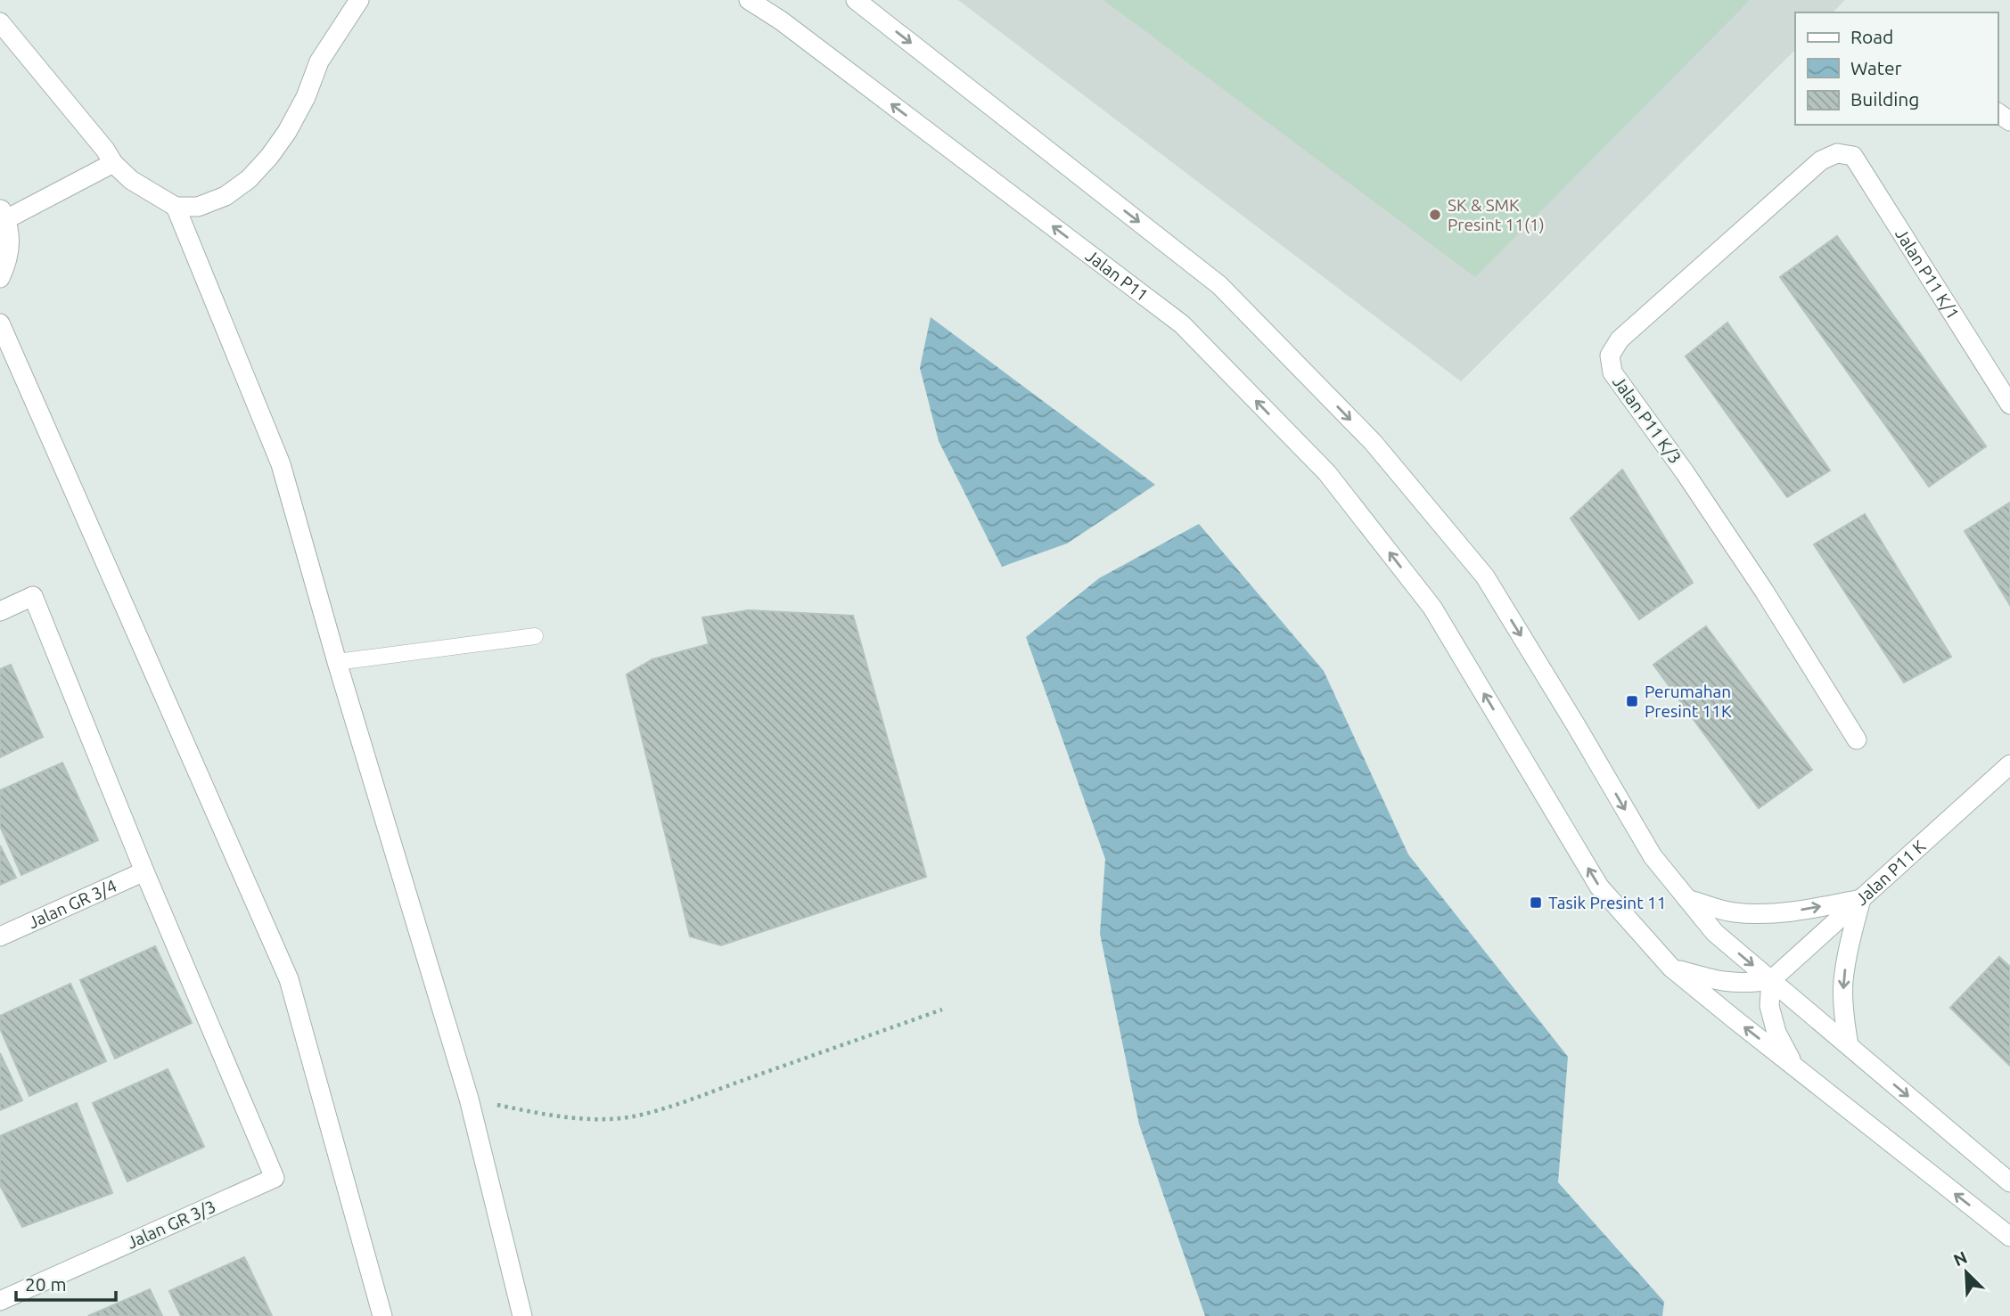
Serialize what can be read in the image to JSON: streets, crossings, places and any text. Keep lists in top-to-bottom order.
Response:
{
  "streets": {
    "street": [
      "Jalan P11 K/1",
      "Jalan P11",
      "Jalan P11 K/3",
      "Jalan P11 K",
      "Jalan GR 3/4",
      "Jalan GR 3/3"
    ]
  },
  "crossings": [
    ["Jalan P11 K/1", "Jalan P11 K/3"],
    ["Jalan GR 3/4", "Jalan GR 3/3"]
  ],
  "places": {
    "other": ["SK & SMK Presint 11(1)"],
    "transit": ["Perumahan Presint 11K", "Tasik Presint 11"]
  },
  "legend": ["Road", "Water", "Building"],
  "scale_bar": "20 m",
  "north": "top left"
}
